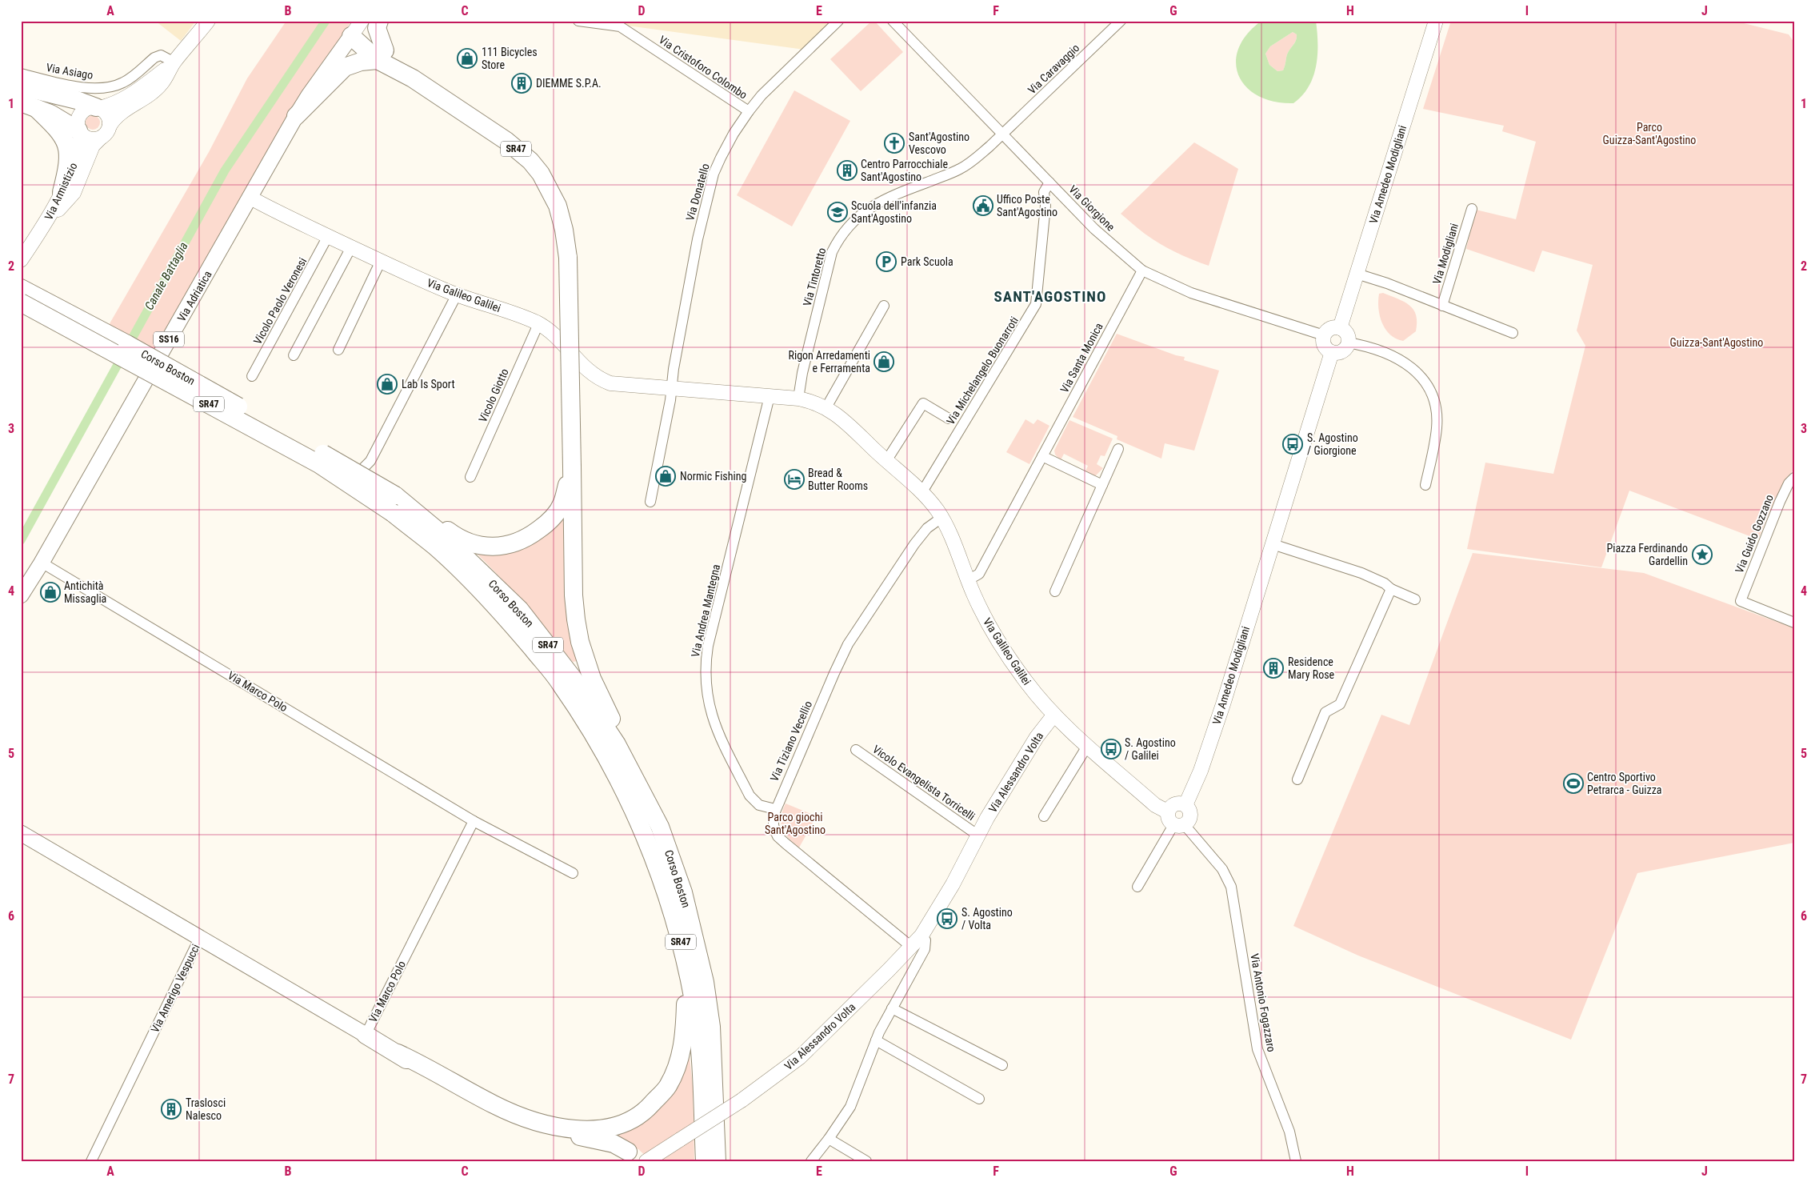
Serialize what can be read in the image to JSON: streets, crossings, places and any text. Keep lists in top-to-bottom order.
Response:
{
  "streets": {
    "highway": ["SR47", "Corso Boston"],
    "main road": [
      "Via Adriatica",
      "SS16",
      "Via Marco Polo",
      "Via Amerigo Vespucci"
    ],
    "street": [
      "Via Cristoforo Colombo",
      "Via Caravaggio",
      "Via Asiago",
      "Via Amedeo Modigliani",
      "Via Armistizio",
      "Via Donatello",
      "Via Giorgione",
      "Via Modigliani",
      "Via Tintoretto",
      "Via Galileo Galilei",
      "Vicolo Paolo Veronesi",
      "Via Santa Monica",
      "Via Michelangelo Buonarroti",
      "Vicolo Giotto",
      "Via Guido Gozzano",
      "Via Andrea Mantegna",
      "Via Tiziano Vecellio",
      "Via Alessandro Volta",
      "Vicolo Evangelista Torricelli",
      "Via Antonio Fogazzaro"
    ]
  },
  "crossings": [
    ["Via Cristoforo Colombo", "Via Donatello"],
    ["Via Caravaggio", "Via Giorgione"],
    ["Via Caravaggio", "Via Tintoretto"],
    ["Via Asiago", "Via Armistizio"],
    ["SR47", "Via Adriatica"],
    ["SR47", "Corso Boston"],
    ["Via Amedeo Modigliani", "Via Giorgione"],
    ["Via Amedeo Modigliani", "Via Galileo Galilei"],
    ["Via Amedeo Modigliani", "Via Antonio Fogazzaro"],
    ["Via Donatello", "Via Galileo Galilei"],
    ["Via Giorgione", "Via Tintoretto"],
    ["Via Giorgione", "Via Santa Monica"],
    ["Via Giorgione", "Via Michelangelo Buonarroti"],
    ["Via Tintoretto", "Via Galileo Galilei"],
    ["Via Galileo Galilei", "Via Adriatica"],
    ["Via Galileo Galilei", "Vicolo Paolo Veronesi"],
    ["Via Galileo Galilei", "Via Santa Monica"],
    ["Via Galileo Galilei", "Via Michelangelo Buonarroti"],
    ["Via Galileo Galilei", "Vicolo Giotto"],
    ["Via Galileo Galilei", "Via Andrea Mantegna"],
    ["Via Galileo Galilei", "Via Tiziano Vecellio"],
    ["Via Galileo Galilei", "Via Alessandro Volta"],
    ["Via Galileo Galilei", "Via Antonio Fogazzaro"],
    ["Via Adriatica", "Via Marco Polo"],
    ["Via Andrea Mantegna", "Via Tiziano Vecellio"],
    ["Via Marco Polo", "Via Amerigo Vespucci"],
    ["Via Tiziano Vecellio", "Via Alessandro Volta"],
    ["Via Alessandro Volta", "Vicolo Evangelista Torricelli"]
  ],
  "districts": ["SANT'AGOSTINO"],
  "water": ["Canale Battaglia"],
  "parks": ["Parco Guizza-Sant'Agostino", "Guizza-Sant'Agostino", "Parco giochi Sant'Agostino"],
  "places": {
    "shop": [
      "111 Bicycles Store",
      "Rigon Arredamenti e Ferramenta",
      "Lab Is Sport",
      "Normic Fishing",
      "Antichità Missaglia"
    ],
    "building": [
      "DIEMME S.P.A.",
      "Centro Parrocchiale Sant'Agostino",
      "Residence Mary Rose",
      "Traslosci Nalesco"
    ],
    "church": ["Sant'Agostino Vescovo"],
    "public building": ["Uffico Poste Sant'Agostino"],
    "school or university": ["Scuola dell'infanzia Sant'Agostino"],
    "parking": ["Park Scuola"],
    "bus stop": ["S. Agostino / Giorgione", "S. Agostino / Galilei", "S. Agostino / Volta"],
    "hotel": ["Bread & Butter Rooms"],
    "place": ["Piazza Ferdinando Gardellin"],
    "sports": ["Centro Sportivo Petrarca - Guizza"]
  },
  "grid": {
    "columns": [
      "A",
      "B",
      "C",
      "D",
      "E",
      "F",
      "G",
      "H",
      "I",
      "J"
    ],
    "rows": [
      "1",
      "2",
      "3",
      "4",
      "5",
      "6",
      "7"
    ]
  }
}
